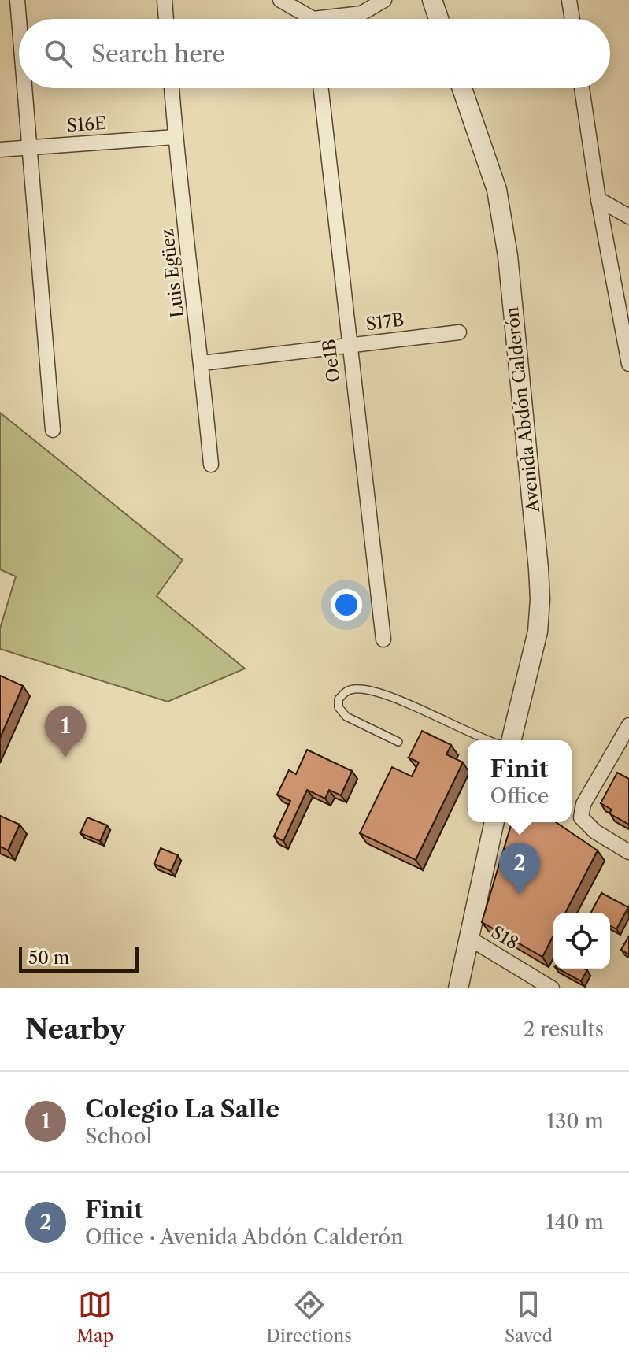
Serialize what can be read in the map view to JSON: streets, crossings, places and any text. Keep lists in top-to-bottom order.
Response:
{
  "streets": {
    "street": [
      "S16E",
      "Luis Egüez",
      "S17B",
      "Oe1B",
      "Avenida Abdón Calderón",
      "S18"
    ]
  },
  "crossings": [
    ["S16E", "Luis Egüez"],
    ["Luis Egüez", "S17B"],
    ["S17B", "Oe1B"]
  ],
  "scale_bar": "50 m",
  "page": {
    "search": "Search here",
    "pins": ["1", "2"],
    "popup": ["Finit", "Office"],
    "scale": "50 m",
    "heading": ["Nearby", "2 results"],
    "list": [
      {
        "mark": "1",
        "name": "Colegio La Salle",
        "note": "School",
        "value": "130 m"
      },
      {
        "mark": "2",
        "name": "Finit",
        "note": "Office · Avenida Abdón Calderón",
        "value": "140 m"
      }
    ],
    "nav": ["Map", "Directions", "Saved"]
  }
}
